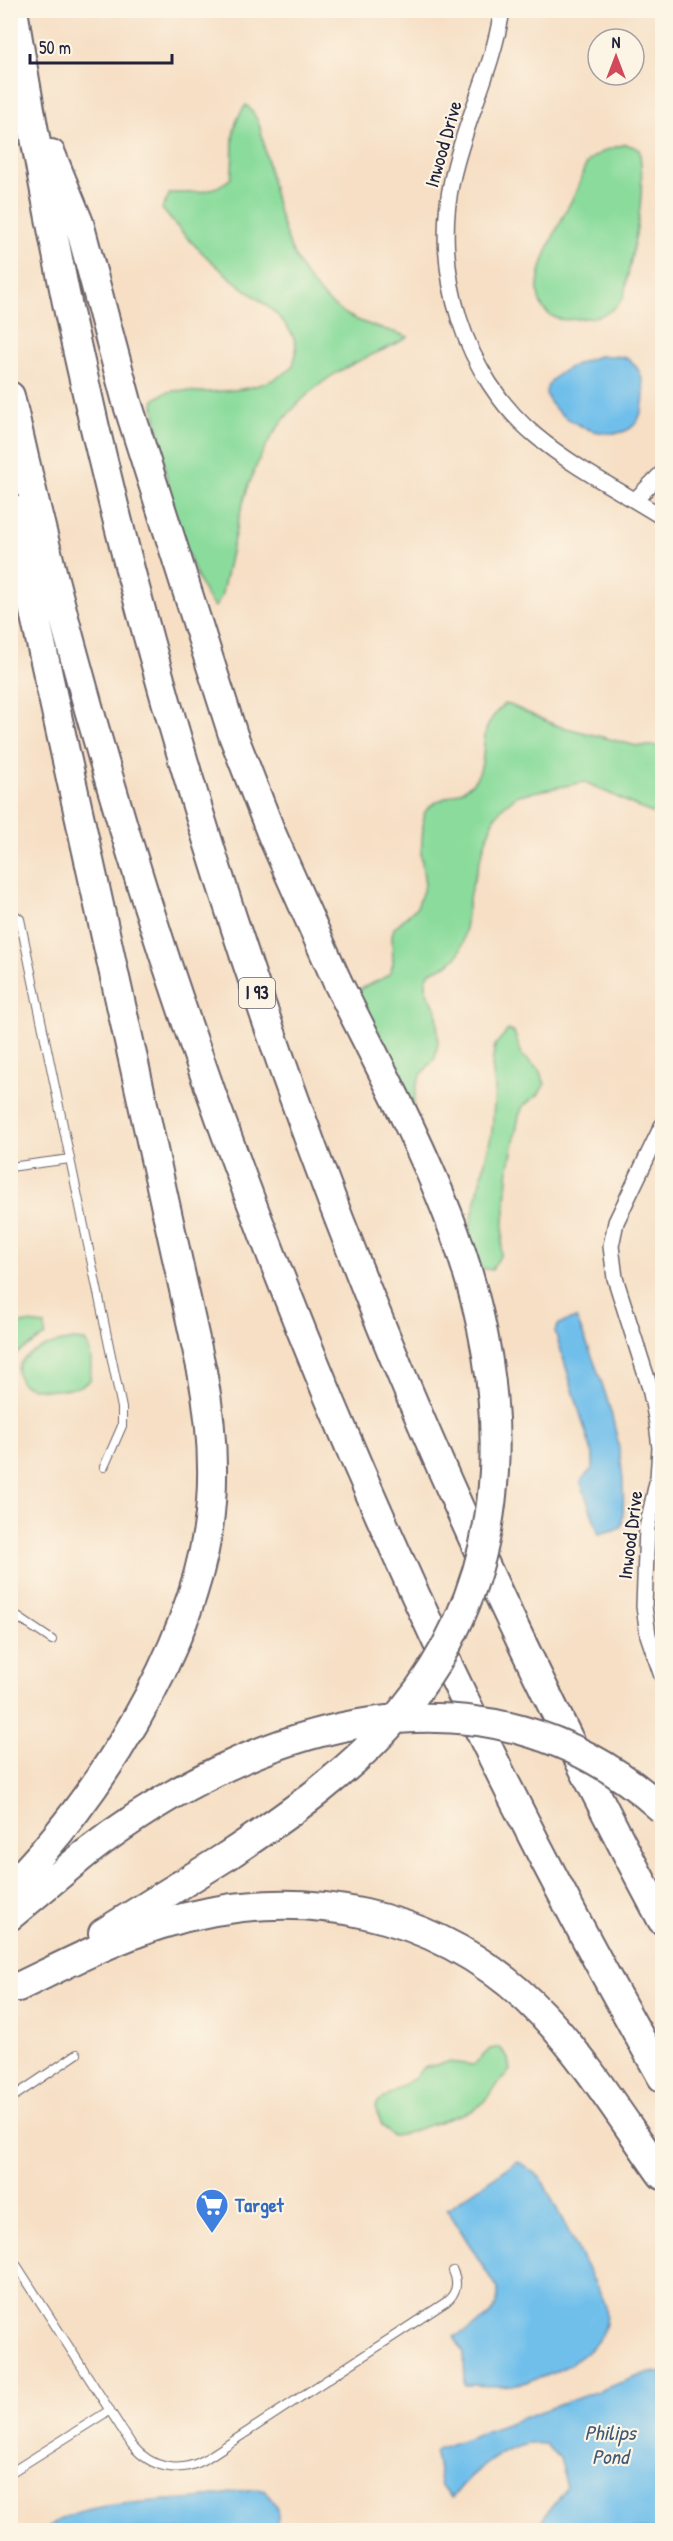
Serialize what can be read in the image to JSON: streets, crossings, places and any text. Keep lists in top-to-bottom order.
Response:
{
  "streets": {
    "highway": ["I 93"],
    "street": ["Inwood Drive"]
  },
  "water": ["Philips Pond"],
  "places": {
    "supermarket": ["Target"]
  },
  "scale_bar": "50 m",
  "north": "top"
}
